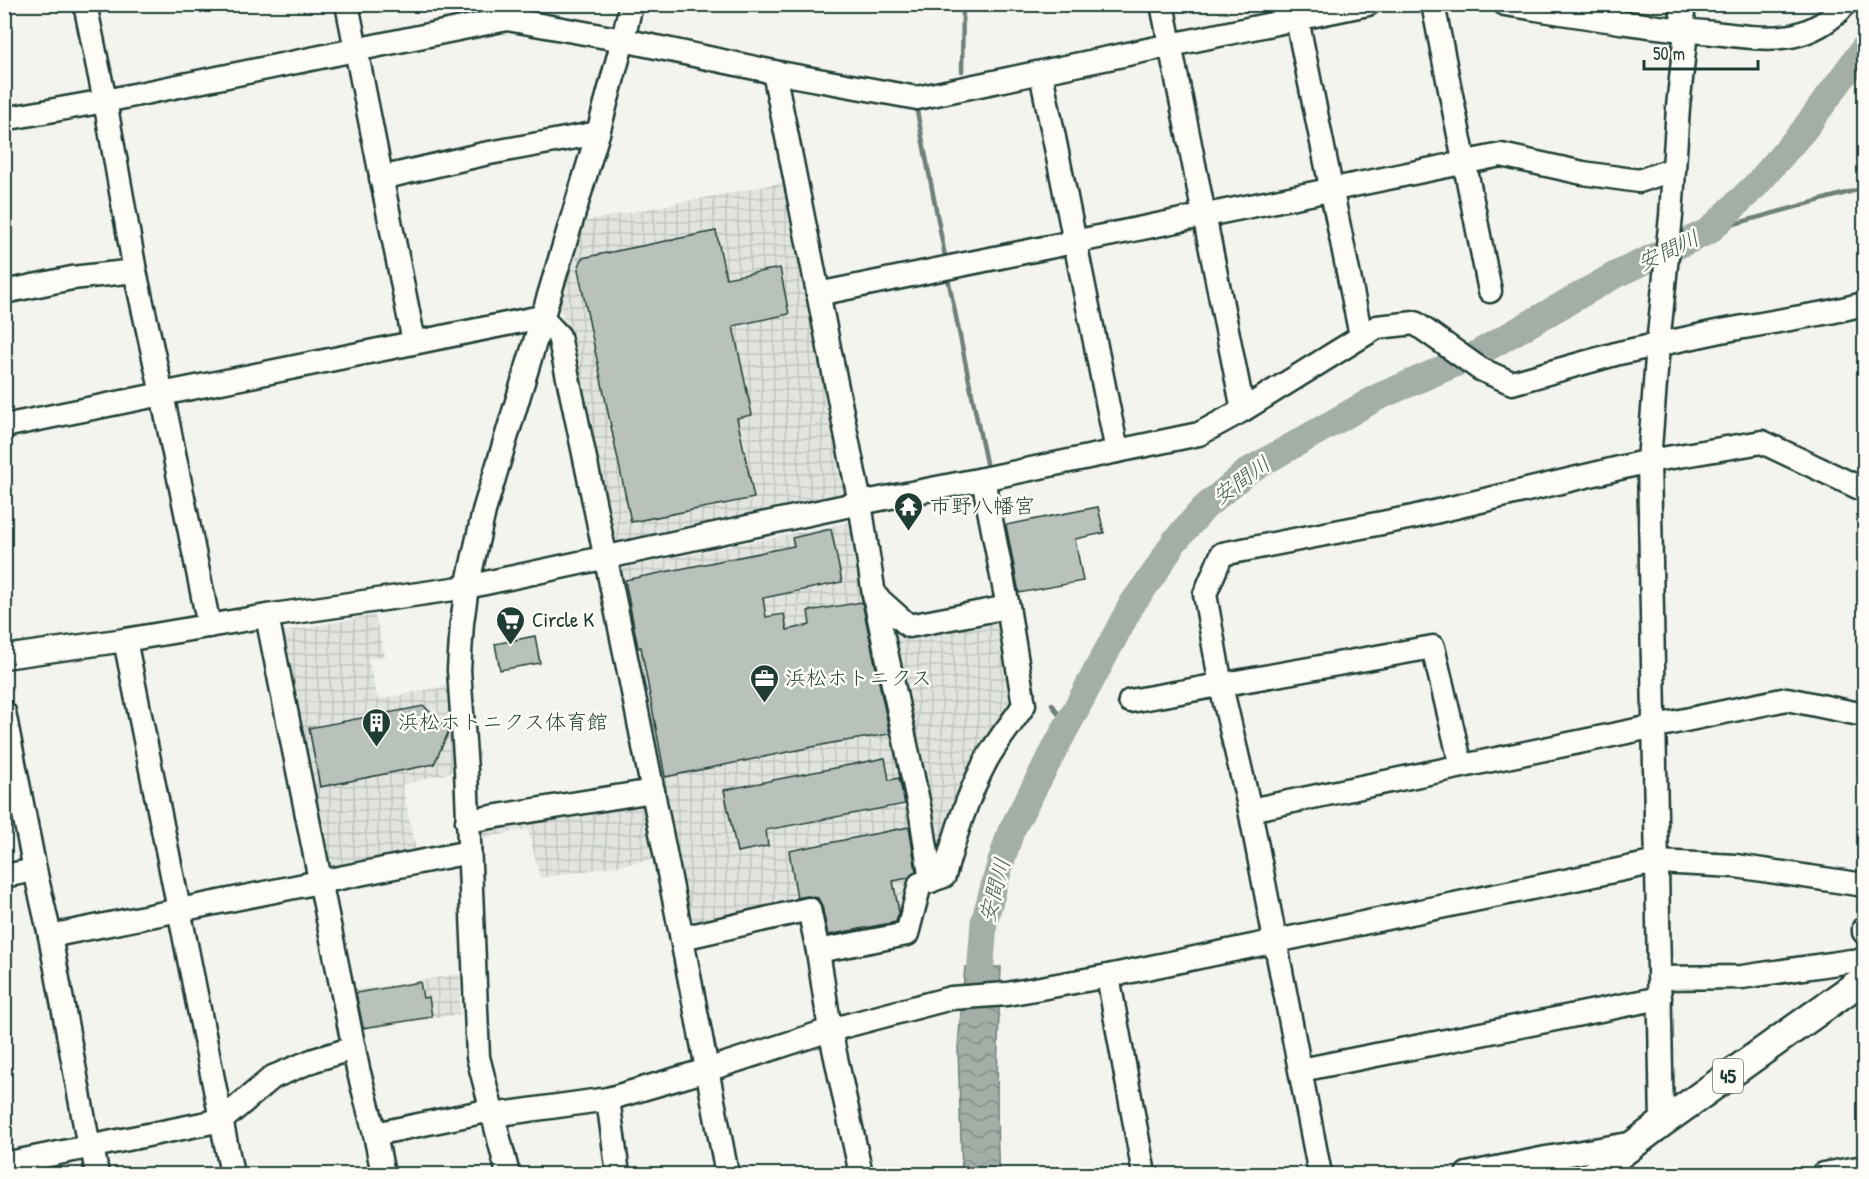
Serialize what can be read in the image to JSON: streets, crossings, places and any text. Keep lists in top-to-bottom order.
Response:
{
  "streets": {
    "main road": ["45"]
  },
  "water": ["安間川"],
  "places": {
    "temple": ["市野八幡宮"],
    "supermarket": ["Circle K"],
    "office": ["浜松ホトニクス"],
    "building": ["浜松ホトニクス体育館"]
  },
  "scale_bar": "50 m"
}
